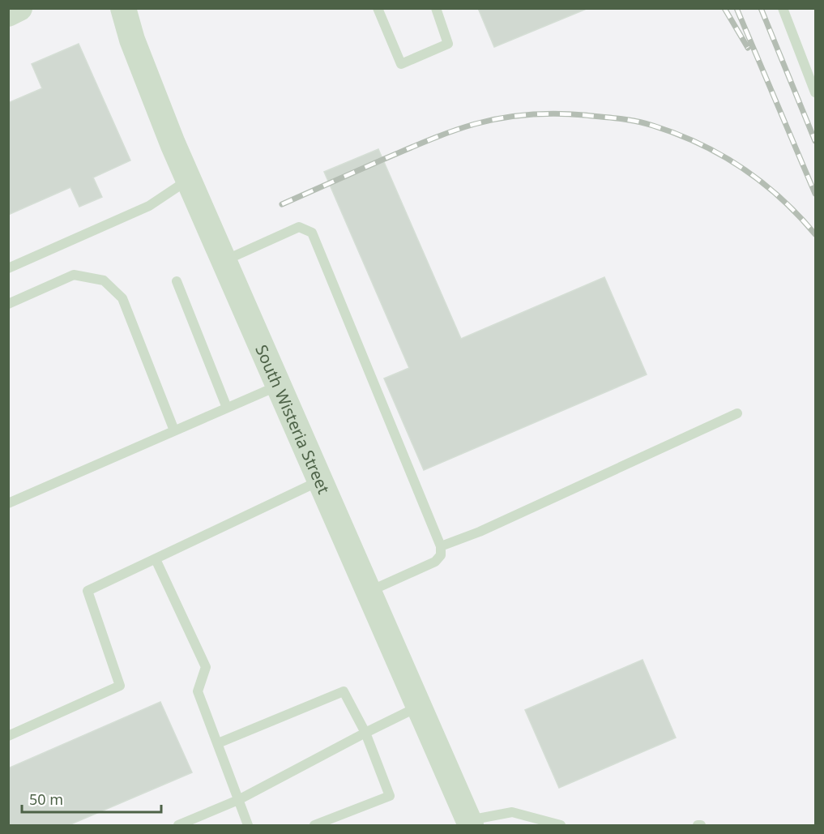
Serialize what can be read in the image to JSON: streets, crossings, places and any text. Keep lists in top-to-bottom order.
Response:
{
  "streets": {
    "street": ["South Wisteria Street"]
  },
  "scale_bar": "50 m"
}
